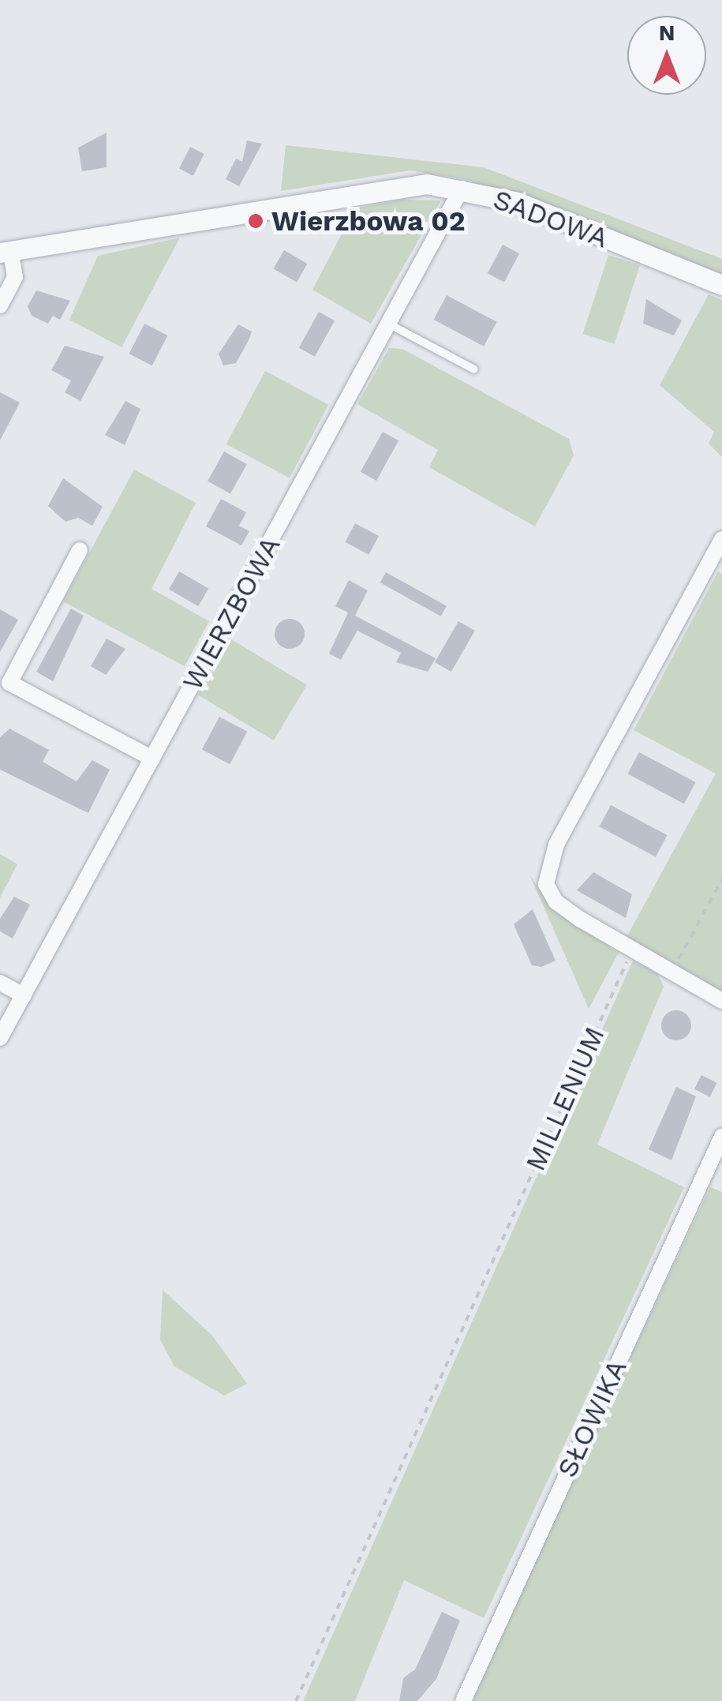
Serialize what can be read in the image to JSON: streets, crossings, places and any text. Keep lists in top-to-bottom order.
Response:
{
  "streets": {
    "street": ["SADOWA", "WIERZBOWA", "SŁOWIKA"],
    "path": ["MILLENIUM"]
  },
  "crossings": [
    ["SADOWA", "WIERZBOWA"]
  ],
  "places": ["Wierzbowa 02"],
  "north": "top"
}
